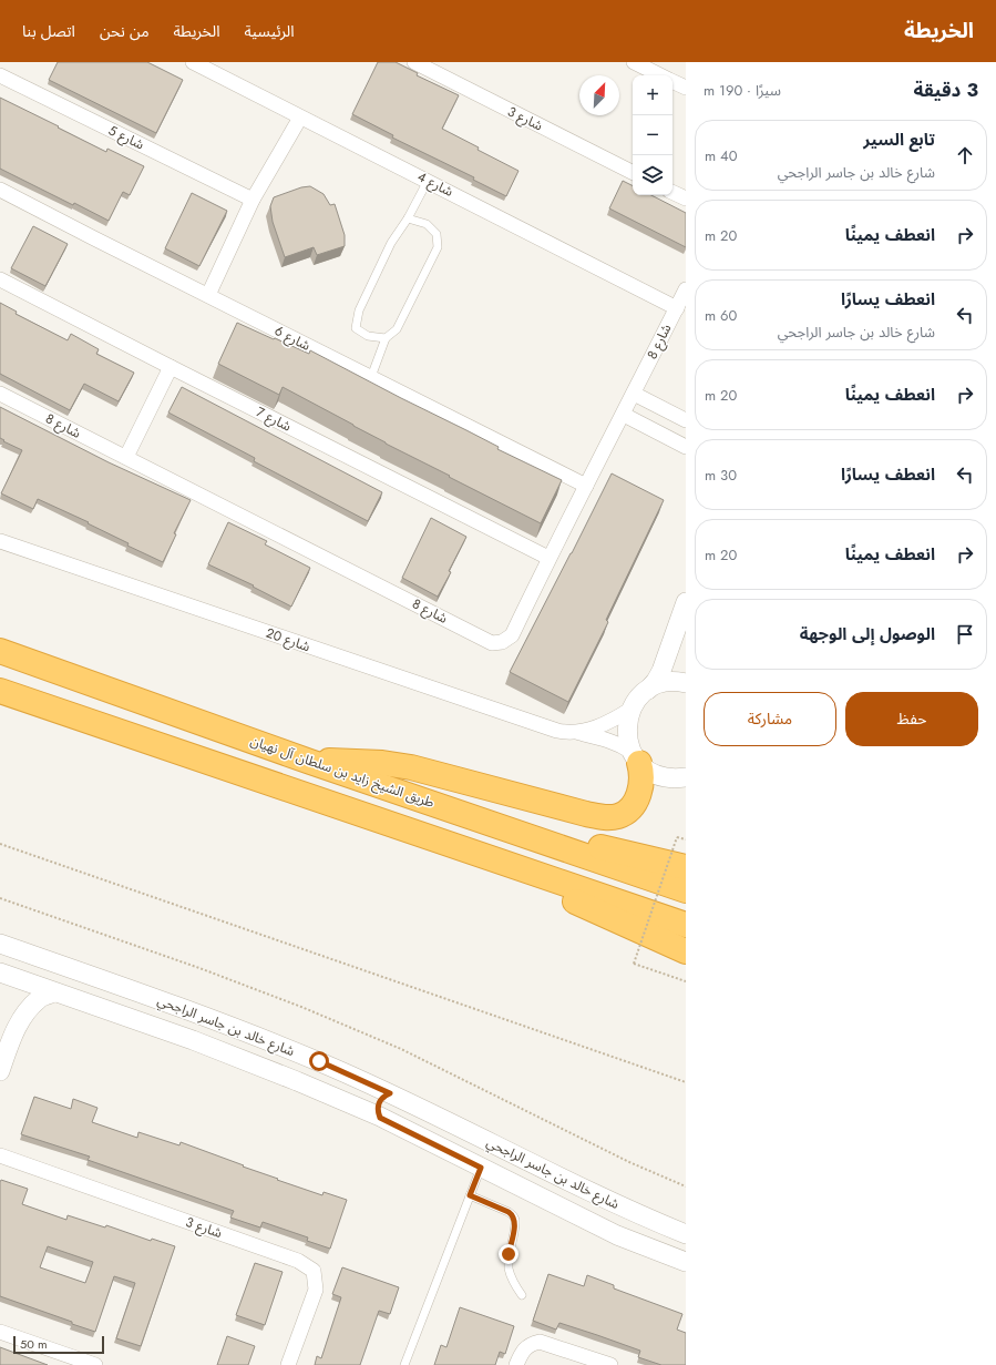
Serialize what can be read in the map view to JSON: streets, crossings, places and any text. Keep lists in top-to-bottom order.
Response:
{
  "streets": {
    "highway": ["طريق الشيخ زايد بن سلطان آل نهيان"],
    "street": [
      "شارع 3",
      "شارع 5",
      "شارع 4",
      "شارع 6",
      "شارع 8",
      "شارع 7",
      "شارع 20",
      "شارع خالد بن جاسر الراجحي"
    ]
  },
  "crossings": [
    ["شارع 4", "شارع 8"],
    ["شارع 6", "شارع 8"],
    ["شارع 8", "شارع 7"]
  ],
  "scale_bar": "50 m",
  "north": "top right",
  "page": {
    "header": "الخريطة",
    "nav": [
      "الرئيسية",
      "الخريطة",
      "من نحن",
      "اتصل بنا"
    ],
    "heading": ["3 دقيقة", "سيرًا · 190 m"],
    "map_buttons": ["+", "−"],
    "list": [
      ["تابع السير", "شارع خالد بن جاسر الراجحي", "40 m"],
      ["انعطف يمينًا", "20 m"],
      ["انعطف يسارًا", "شارع خالد بن جاسر الراجحي", "60 m"],
      ["انعطف يمينًا", "20 m"],
      ["انعطف يسارًا", "30 m"],
      ["انعطف يمينًا", "20 m"],
      "الوصول إلى الوجهة"
    ],
    "buttons": ["حفظ", "مشاركة"],
    "scale": "50 m"
  }
}
